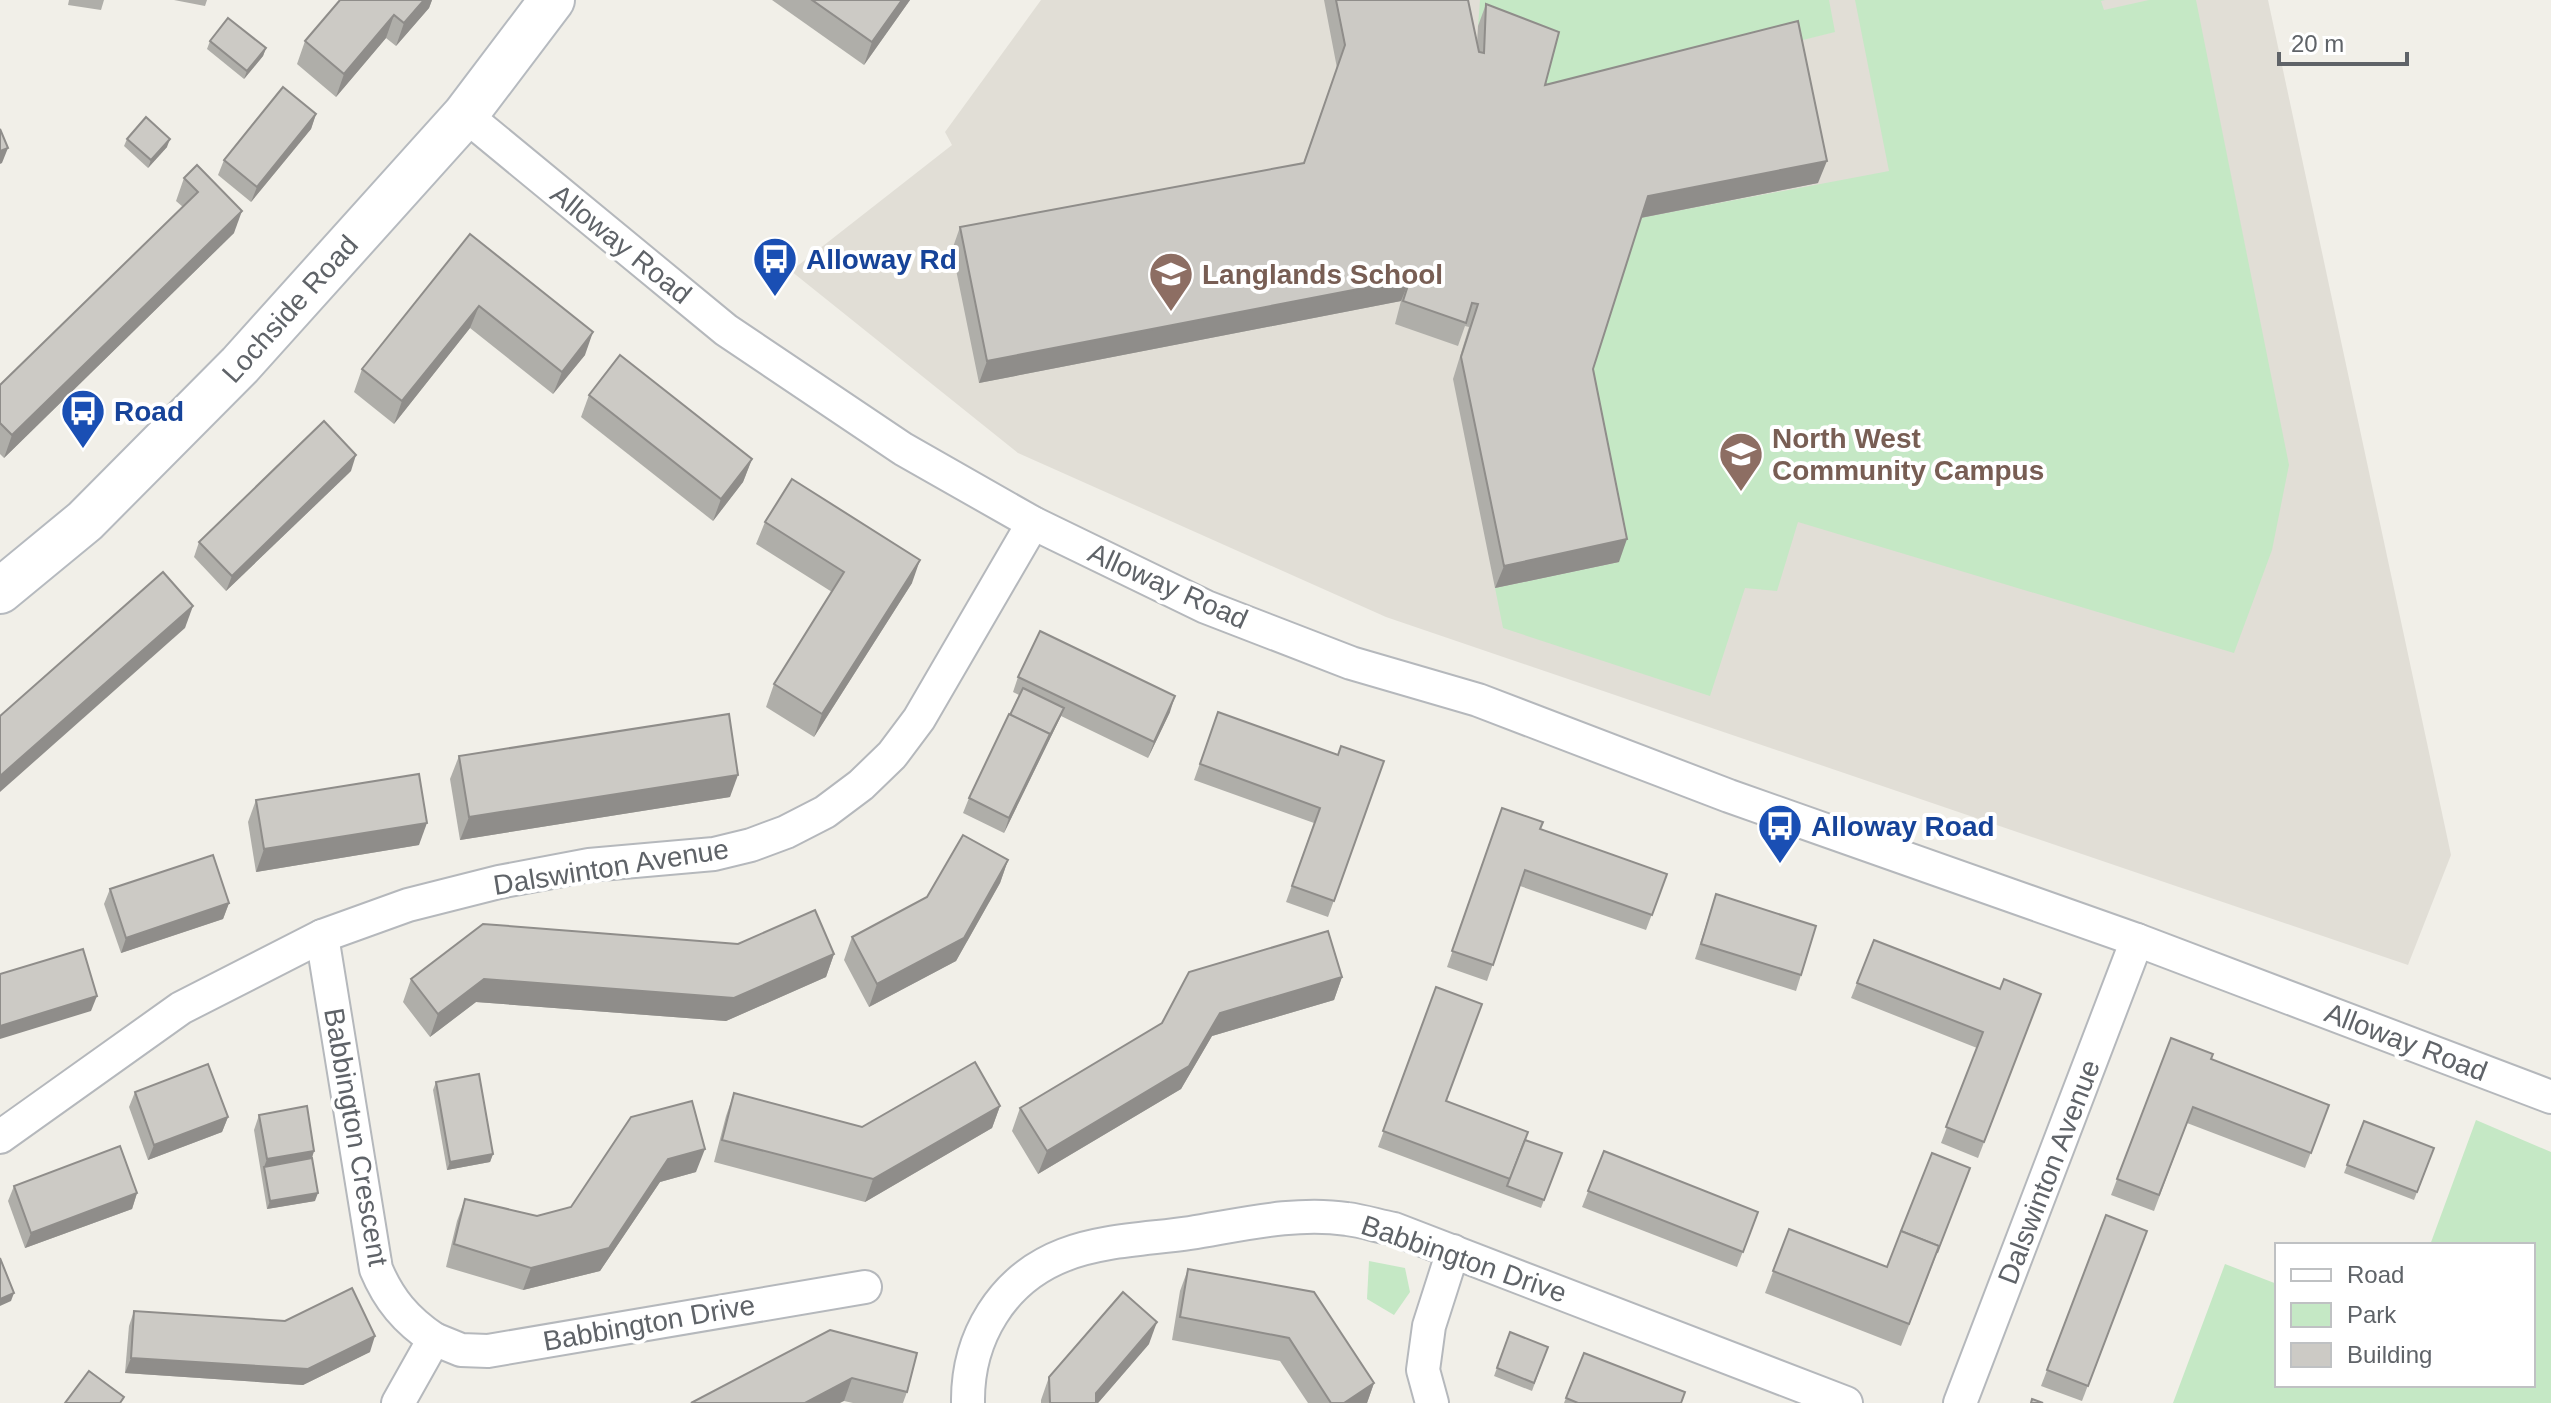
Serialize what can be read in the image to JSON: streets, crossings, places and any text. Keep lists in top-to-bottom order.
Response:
{
  "streets": {
    "street": [
      "Alloway Road",
      "Lochside Road",
      "Dalswinton Avenue",
      "Babbington Crescent",
      "Babbington Drive"
    ]
  },
  "crossings": [
    ["Alloway Road", "Lochside Road"],
    ["Alloway Road", "Dalswinton Avenue"],
    ["Dalswinton Avenue", "Babbington Crescent"],
    ["Babbington Crescent", "Babbington Drive"]
  ],
  "places": {
    "bus stop": ["Alloway Rd", "Road", "Alloway Road"],
    "school or university": ["Langlands School", "North West Community Campus"]
  },
  "legend": ["Road", "Park", "Building"],
  "scale_bar": "20 m"
}
